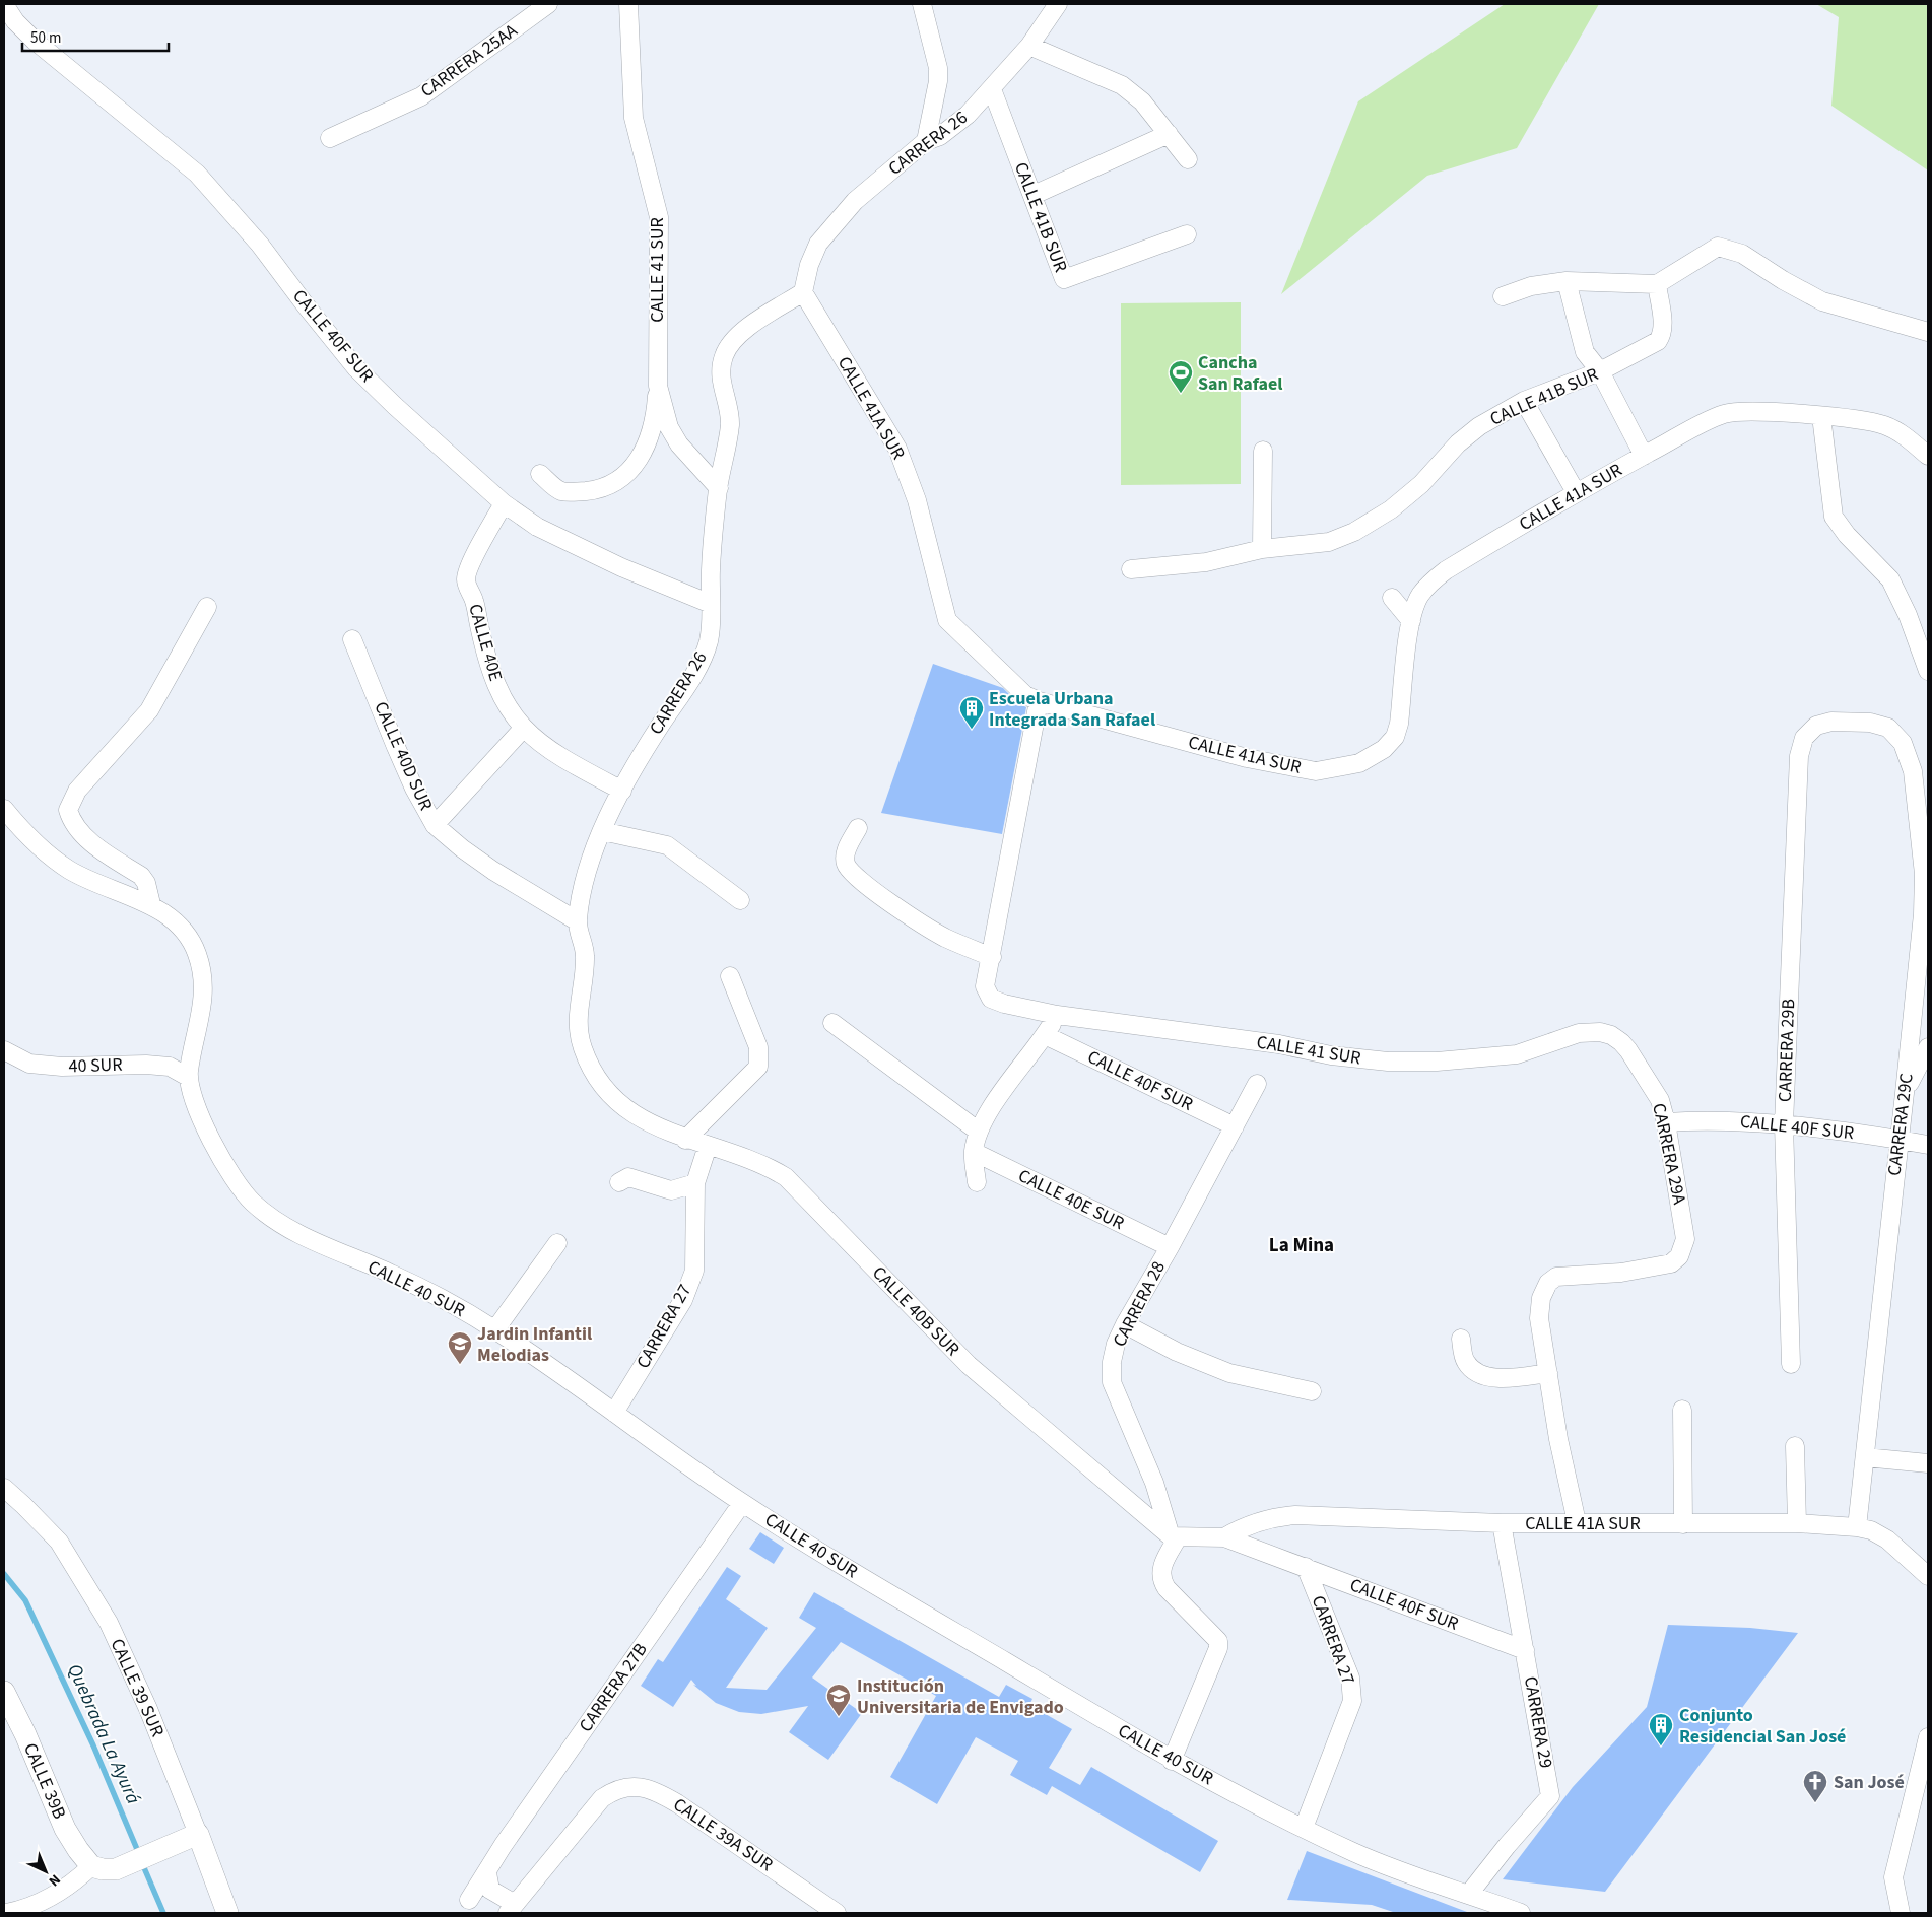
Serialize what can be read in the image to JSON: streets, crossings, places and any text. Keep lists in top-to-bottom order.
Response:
{
  "streets": {
    "street": [
      "CARRERA 25AA",
      "CARRERA 26",
      "CALLE 41B SUR",
      "CALLE 41 SUR",
      "CALLE 40F SUR",
      "CALLE 41A SUR",
      "CALLE 40E",
      "CALLE 40D SUR",
      "CARRERA 29B",
      "40 SUR",
      "CARRERA 29C",
      "CARRERA 29A",
      "CALLE 40E SUR",
      "CALLE 40 SUR",
      "CARRERA 28",
      "CALLE 40B SUR",
      "CARRERA 27",
      "CALLE 39 SUR",
      "CARRERA 27B",
      "CARRERA 29",
      "CALLE 39B",
      "CALLE 39A SUR"
    ]
  },
  "crossings": [
    ["CARRERA 26", "CALLE 41B SUR"],
    ["CARRERA 26", "CALLE 41 SUR"],
    ["CARRERA 26", "CALLE 40F SUR"],
    ["CARRERA 26", "CALLE 41A SUR"],
    ["CARRERA 26", "CALLE 40E"],
    ["CARRERA 26", "CALLE 40D SUR"],
    ["CARRERA 26", "CALLE 40B SUR"],
    ["CALLE 41 SUR", "CARRERA 29A"],
    ["CALLE 40F SUR", "CALLE 41A SUR"],
    ["CALLE 40F SUR", "CALLE 40E"],
    ["CALLE 40F SUR", "CARRERA 29B"],
    ["CALLE 40F SUR", "CARRERA 29C"],
    ["CALLE 40F SUR", "CARRERA 29A"],
    ["CALLE 40F SUR", "CARRERA 28"],
    ["CALLE 40F SUR", "CARRERA 27"],
    ["CALLE 40F SUR", "CARRERA 29"],
    ["CALLE 41A SUR", "CARRERA 29C"],
    ["CALLE 41A SUR", "CARRERA 29"],
    ["CARRERA 29B", "CARRERA 29C"],
    ["40 SUR", "CALLE 40 SUR"],
    ["CALLE 40E SUR", "CARRERA 28"],
    ["CALLE 40 SUR", "CARRERA 27"],
    ["CALLE 40 SUR", "CARRERA 27B"],
    ["CALLE 40 SUR", "CARRERA 29"],
    ["CARRERA 28", "CALLE 40B SUR"],
    ["CALLE 40B SUR", "CARRERA 27"]
  ],
  "districts": ["La Mina"],
  "water": ["Quebrada La Ayurá"],
  "places": {
    "sports": ["Cancha San Rafael"],
    "building": ["Escuela Urbana Integrada San Rafael", "Conjunto Residencial San José"],
    "school or university": ["Jardin Infantil Melodias", "Institución Universitaria de Envigado"],
    "church": ["San José"]
  },
  "scale_bar": "50 m",
  "north": "bottom right"
}
